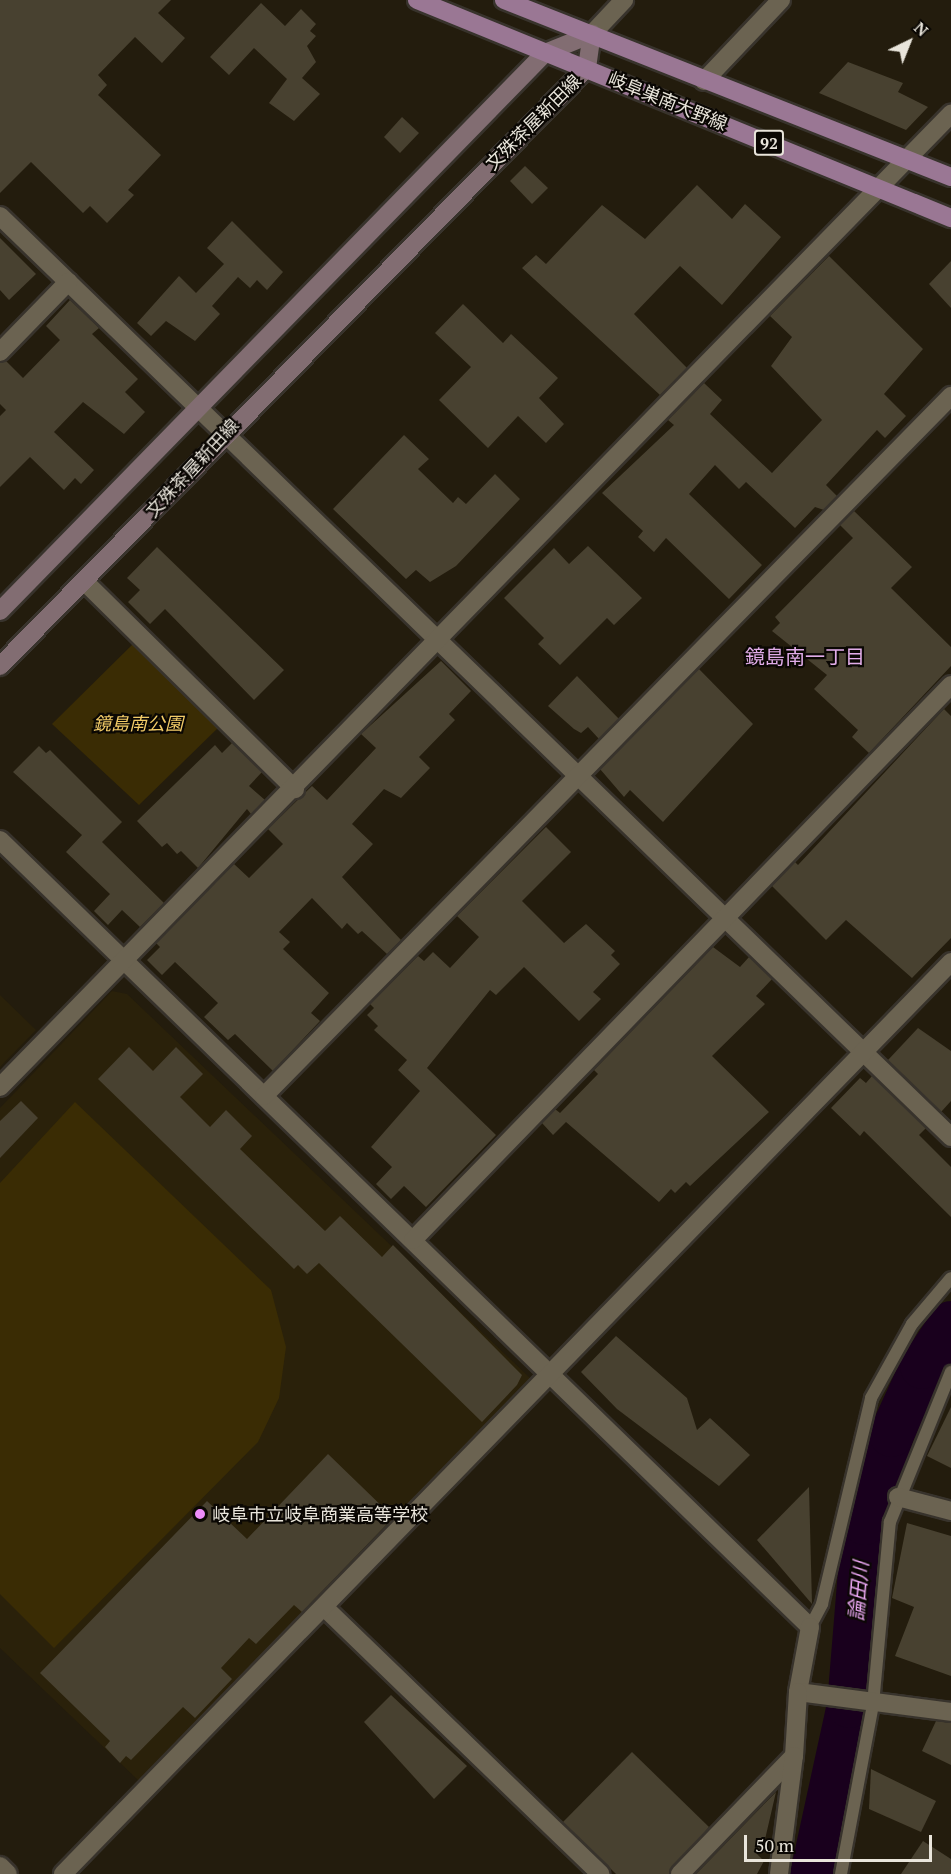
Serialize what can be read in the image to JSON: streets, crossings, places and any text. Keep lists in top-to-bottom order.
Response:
{
  "streets": {
    "main road": ["岐阜巣南大野線", "文殊茶屋新田線", "92"]
  },
  "crossings": [
    ["岐阜巣南大野線", "文殊茶屋新田線"]
  ],
  "districts": ["鏡島南一丁目"],
  "water": ["論田川"],
  "parks": ["鏡島南公園"],
  "places": ["岐阜市立岐阜商業高等学校"],
  "scale_bar": "50 m",
  "north": "top right"
}
